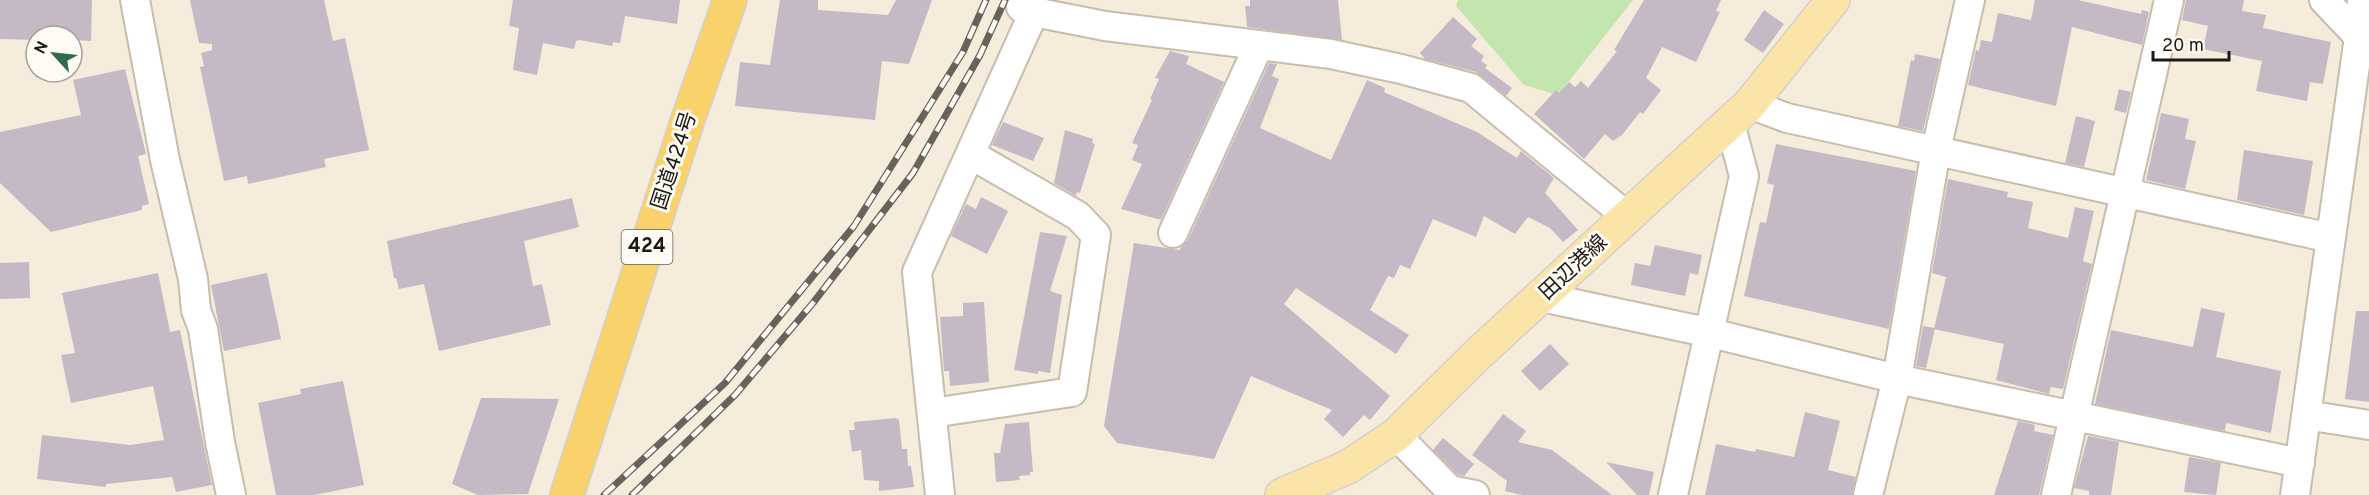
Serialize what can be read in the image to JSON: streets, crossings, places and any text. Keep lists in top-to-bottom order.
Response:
{
  "streets": {
    "highway": ["国道424号", "424"],
    "main road": ["田辺港線"]
  },
  "scale_bar": "20 m",
  "north": "top left"
}
